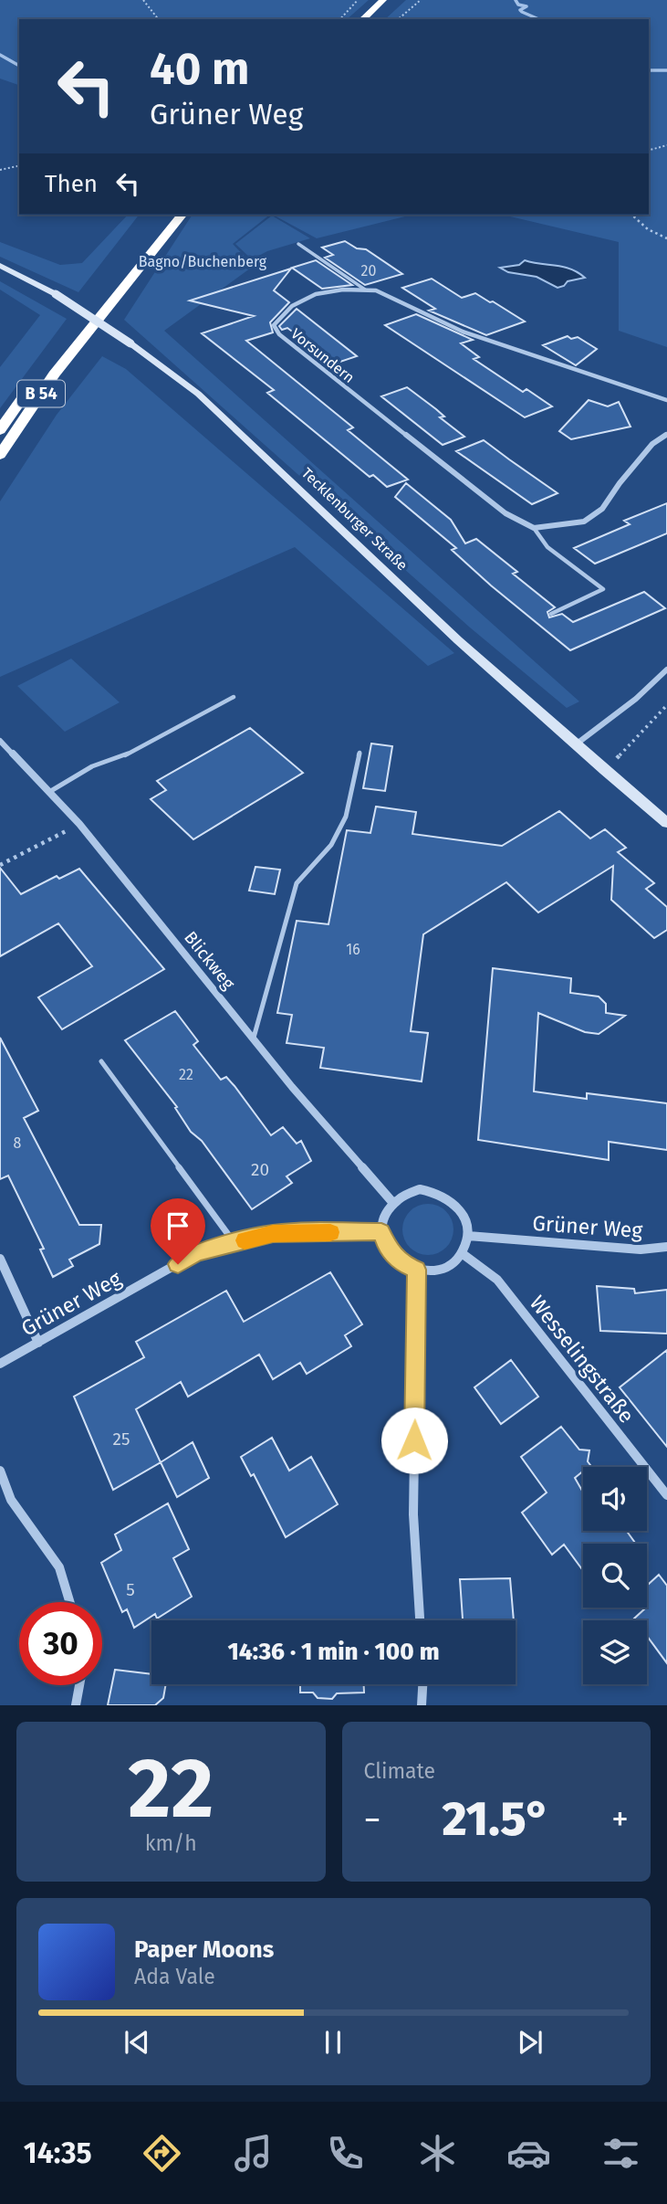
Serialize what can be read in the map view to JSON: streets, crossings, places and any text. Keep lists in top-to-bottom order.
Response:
{
  "streets": {
    "highway": ["B 54"],
    "main road": ["Tecklenburger Straße"],
    "street": [
      "Vorsundern",
      "Blickweg",
      "Grüner Weg",
      "Wesselingstraße"
    ]
  },
  "crossings": [
    ["Blickweg", "Grüner Weg"],
    ["Blickweg", "Wesselingstraße"],
    ["Grüner Weg", "Wesselingstraße"]
  ],
  "parks": ["Bagno/Buchenberg"],
  "house_numbers": [
    "20",
    "16",
    "22",
    "8",
    "20",
    "25",
    "5"
  ],
  "page": {
    "turn": ["40 m", "Grüner Weg"],
    "then": "Then",
    "limit": "30",
    "trip": "14:36 · 1 min · 100 m",
    "tile": [
      ["22", "km/h"],
      "Climate"
    ],
    "heat": ["−", "21.5°", "+"],
    "song": ["Paper Moons", "Ada Vale"],
    "tabs": "14:35"
  }
}
